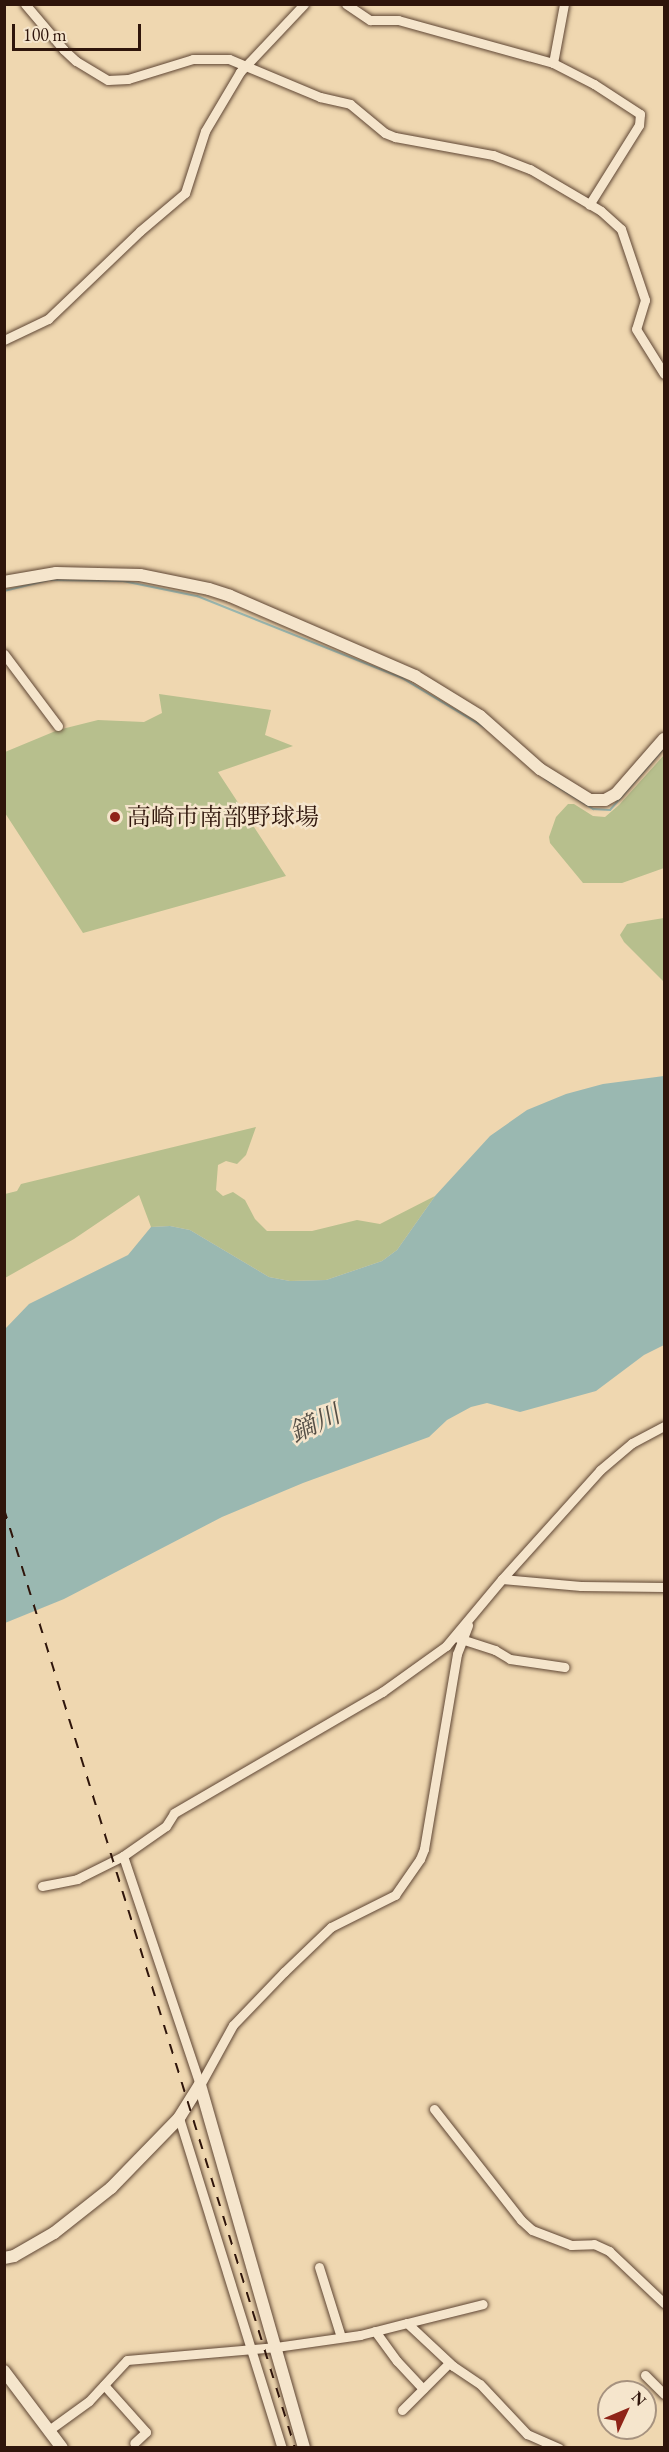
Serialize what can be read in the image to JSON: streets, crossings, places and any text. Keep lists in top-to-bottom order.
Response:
{
  "water": ["鏑川"],
  "places": ["高崎市南部野球場"],
  "scale_bar": "100 m",
  "north": "top right"
}
